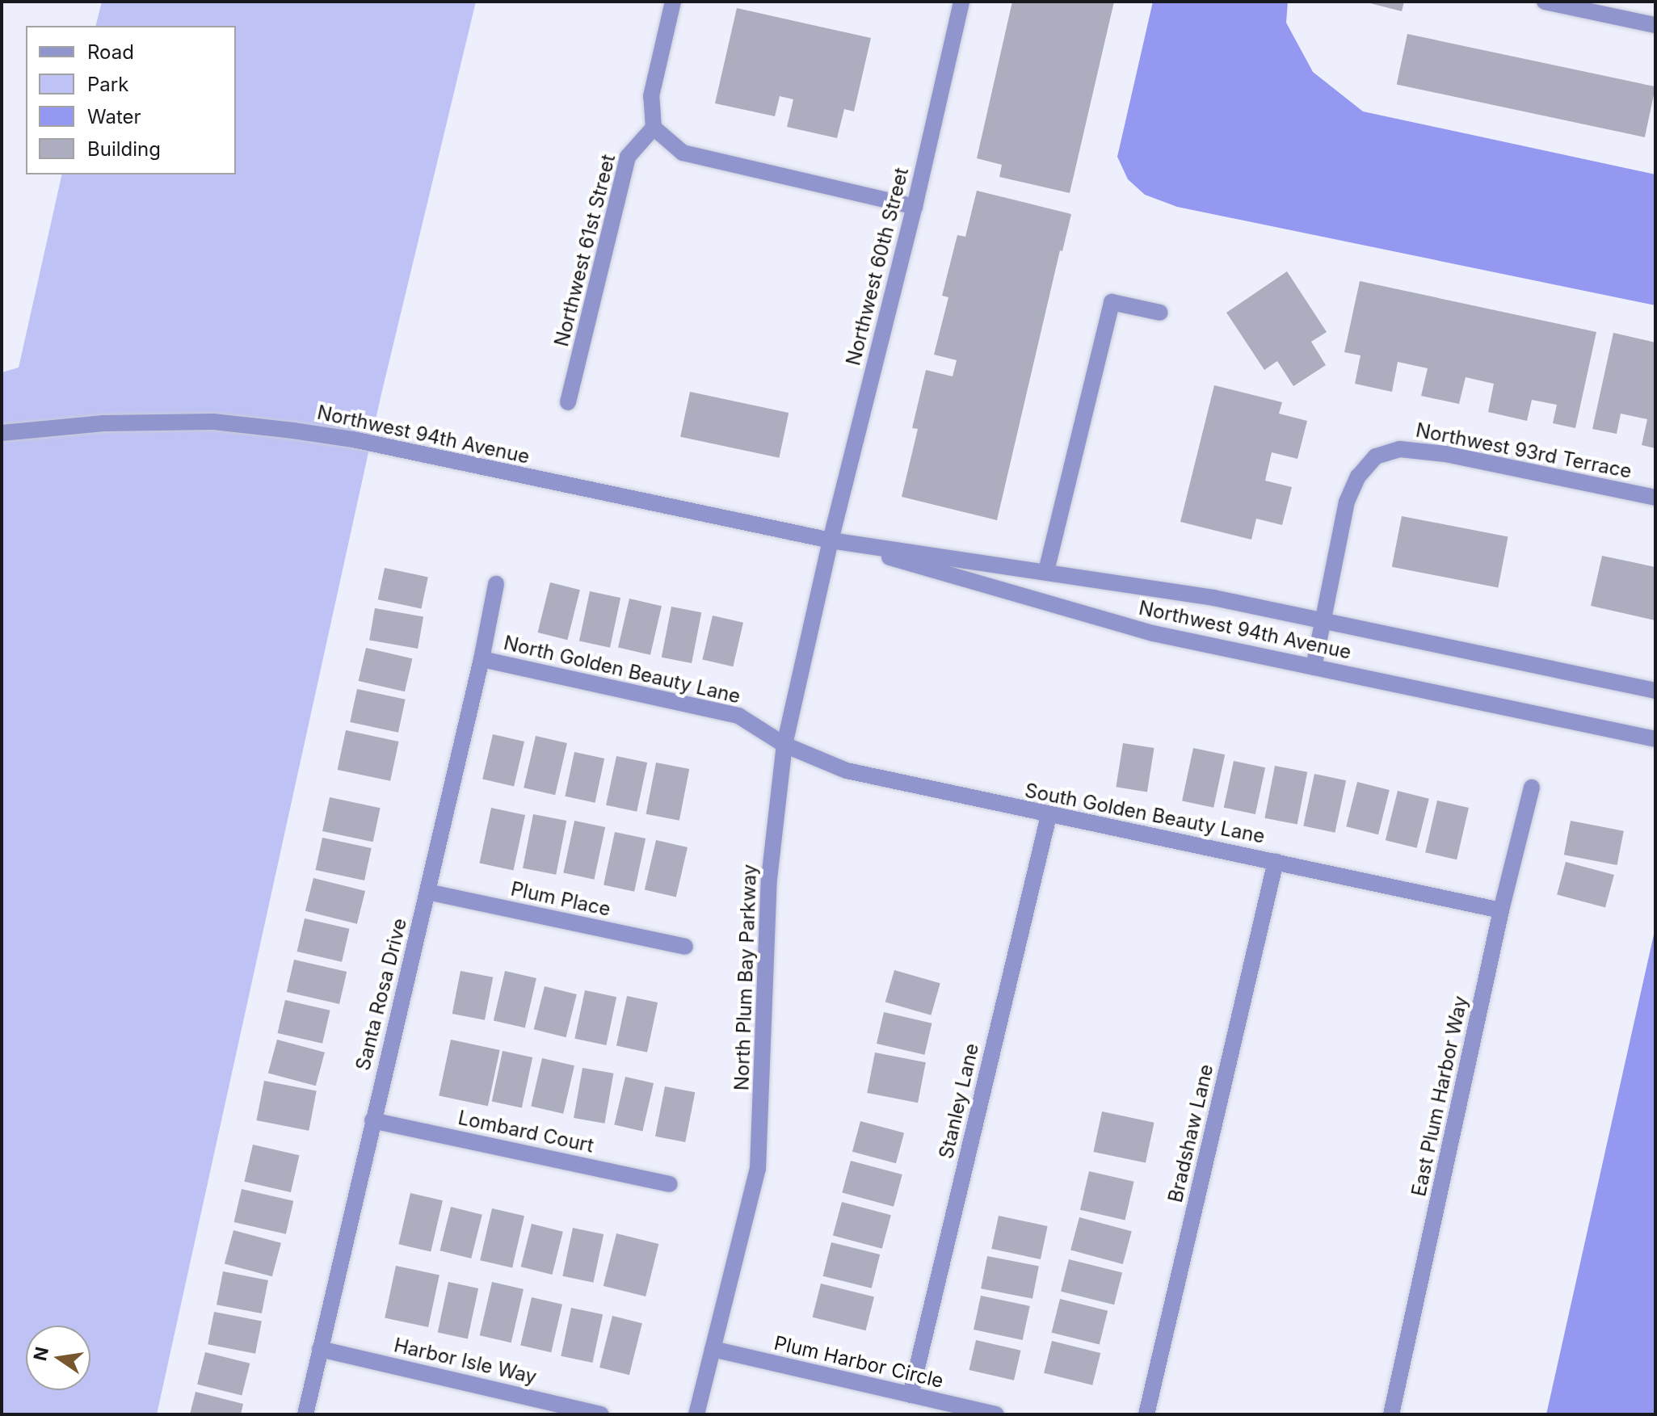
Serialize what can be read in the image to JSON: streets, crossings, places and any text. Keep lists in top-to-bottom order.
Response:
{
  "streets": {
    "street": [
      "Northwest 61st Street",
      "Northwest 60th Street",
      "Northwest 94th Avenue",
      "Northwest 93rd Terrace",
      "North Golden Beauty Lane",
      "South Golden Beauty Lane",
      "Plum Place",
      "North Plum Bay Parkway",
      "Santa Rosa Drive",
      "East Plum Harbor Way",
      "Stanley Lane",
      "Lombard Court",
      "Bradshaw Lane",
      "Harbor Isle Way",
      "Plum Harbor Circle"
    ]
  },
  "crossings": [
    ["Northwest 60th Street", "Northwest 94th Avenue"],
    ["Northwest 60th Street", "North Plum Bay Parkway"],
    ["Northwest 94th Avenue", "Northwest 93rd Terrace"],
    ["Northwest 94th Avenue", "North Plum Bay Parkway"],
    ["North Golden Beauty Lane", "South Golden Beauty Lane"],
    ["North Golden Beauty Lane", "North Plum Bay Parkway"],
    ["North Golden Beauty Lane", "Santa Rosa Drive"],
    ["South Golden Beauty Lane", "North Plum Bay Parkway"],
    ["South Golden Beauty Lane", "East Plum Harbor Way"],
    ["South Golden Beauty Lane", "Stanley Lane"],
    ["South Golden Beauty Lane", "Bradshaw Lane"],
    ["Plum Place", "Santa Rosa Drive"],
    ["North Plum Bay Parkway", "Plum Harbor Circle"],
    ["Santa Rosa Drive", "Lombard Court"],
    ["Santa Rosa Drive", "Harbor Isle Way"],
    ["Stanley Lane", "Plum Harbor Circle"]
  ],
  "legend": [
    "Road",
    "Park",
    "Water",
    "Building"
  ],
  "north": "left"
}
